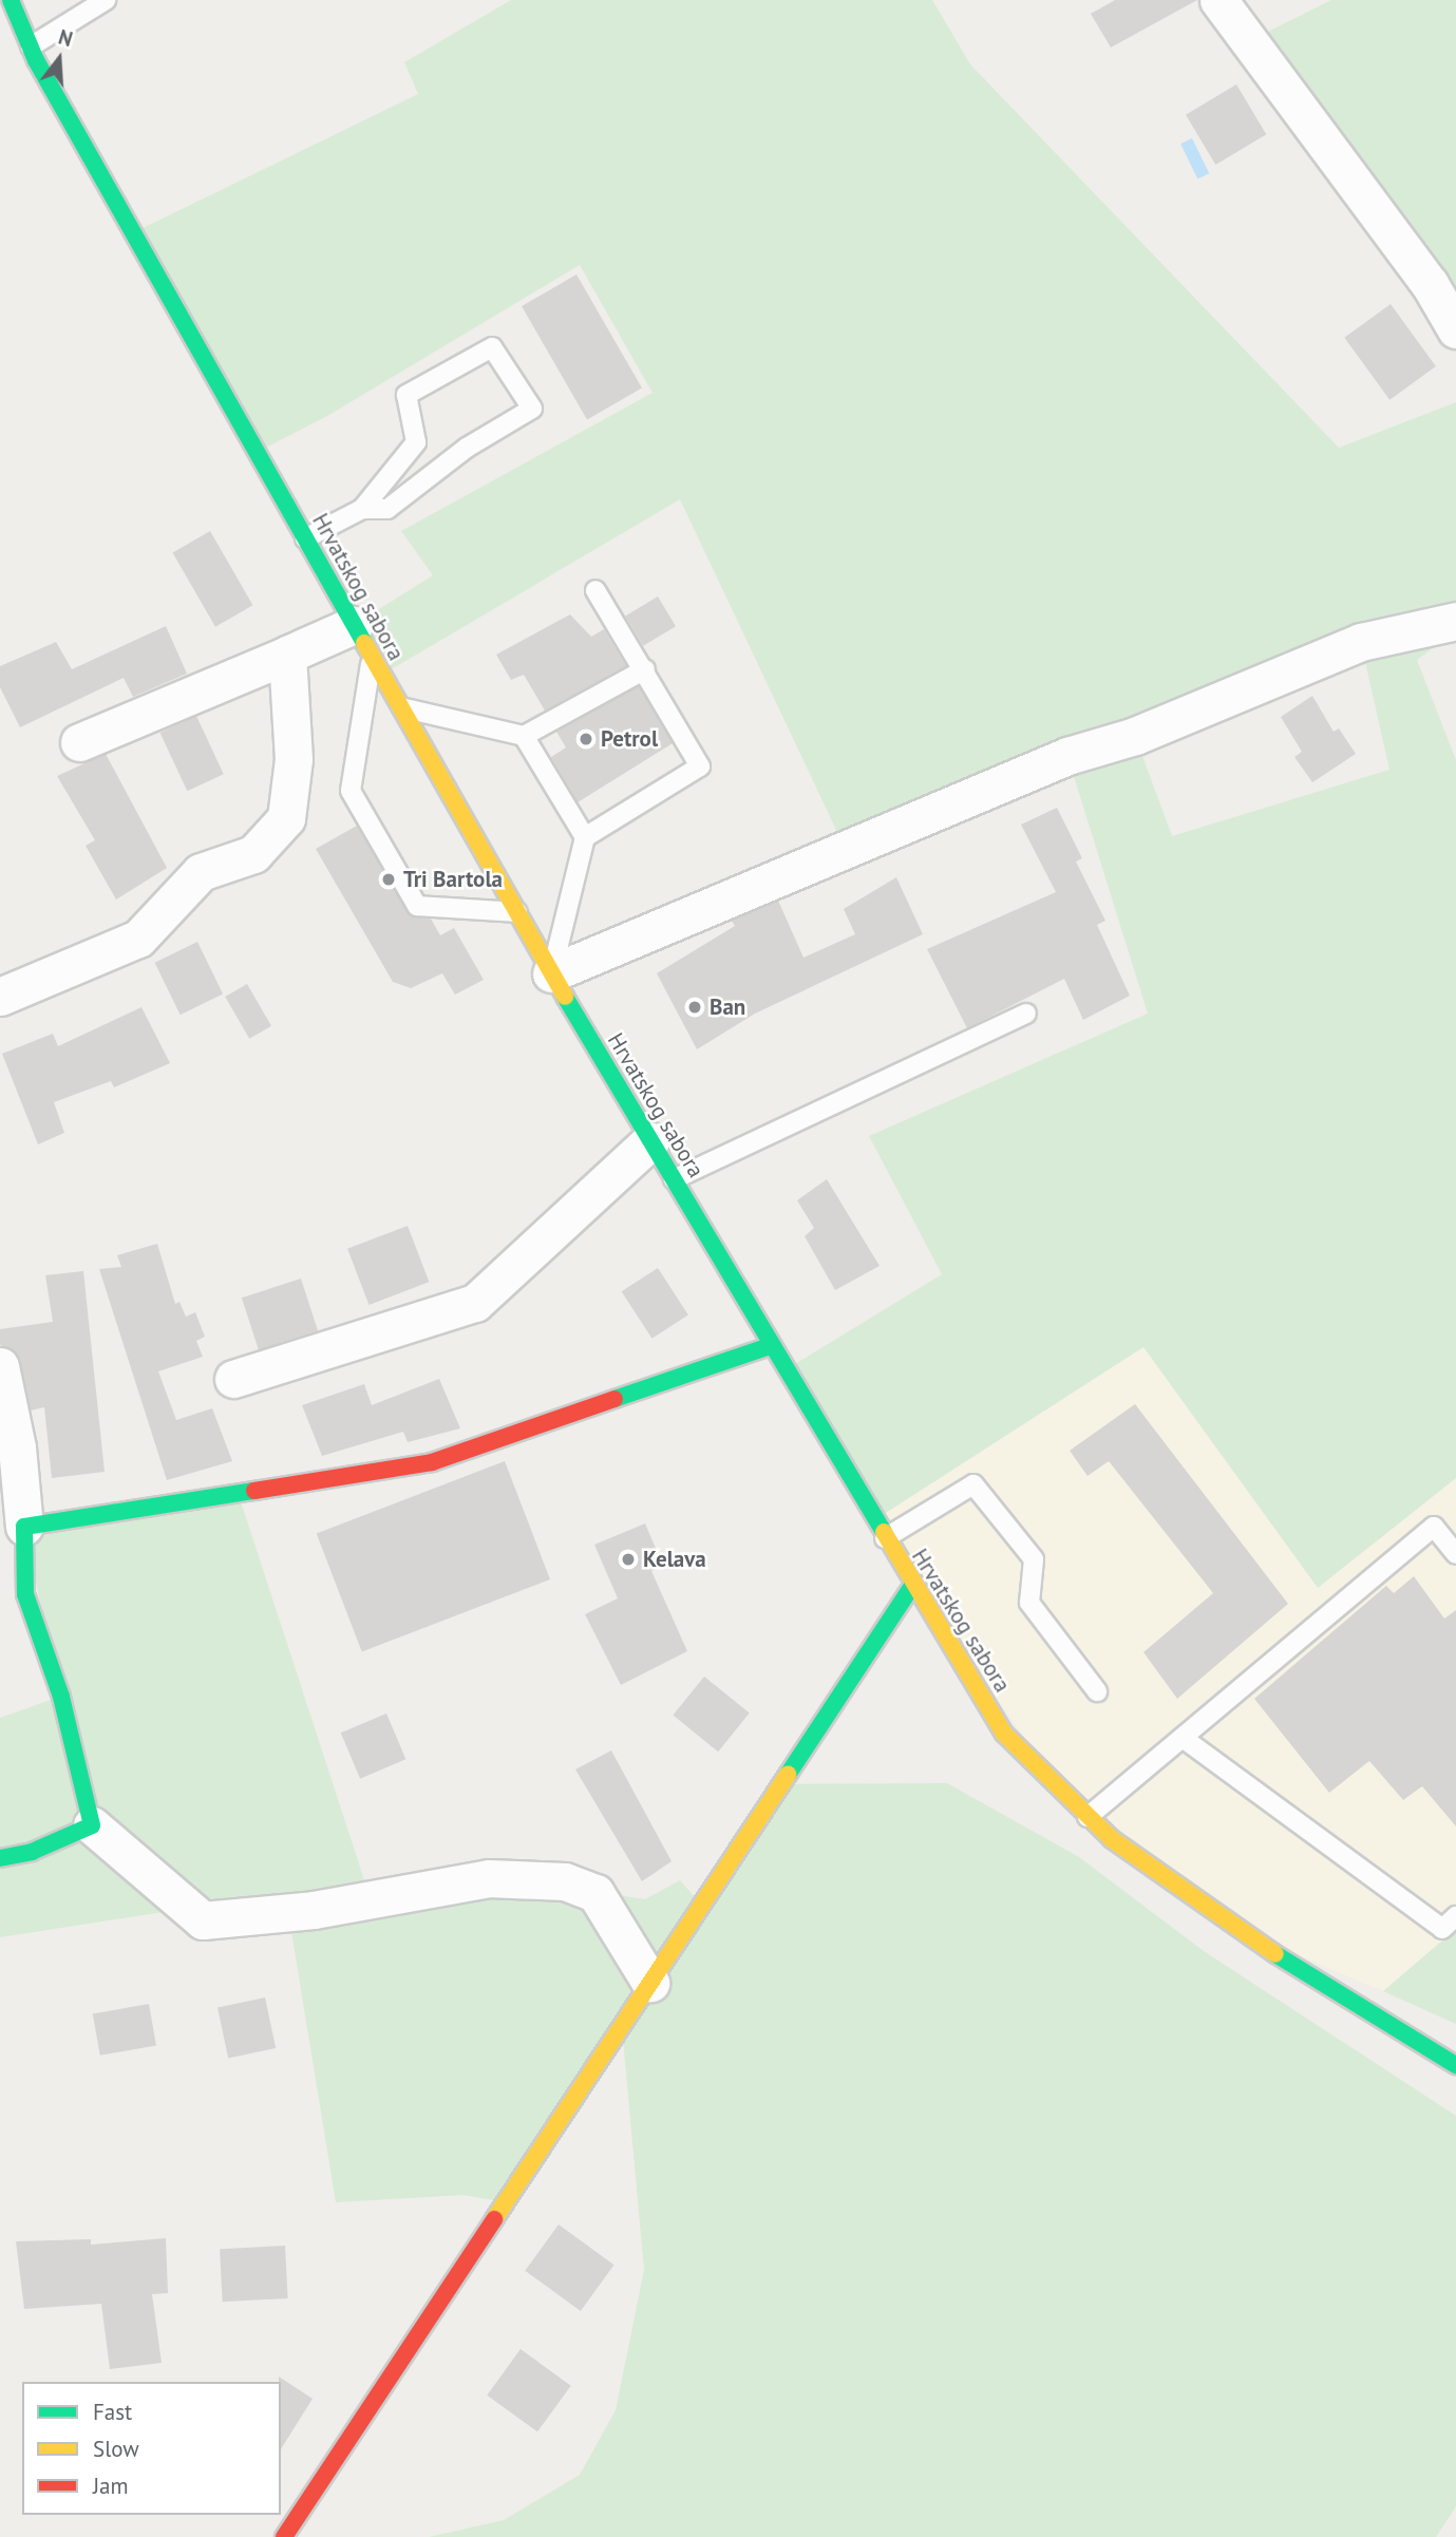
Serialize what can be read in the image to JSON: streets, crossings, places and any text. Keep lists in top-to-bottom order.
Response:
{
  "streets": {
    "main road": ["Hrvatskog sabora"]
  },
  "places": [
    "Petrol",
    "Tri Bartola",
    "Ban",
    "Kelava"
  ],
  "legend": ["Fast", "Slow", "Jam"],
  "north": "top"
}
